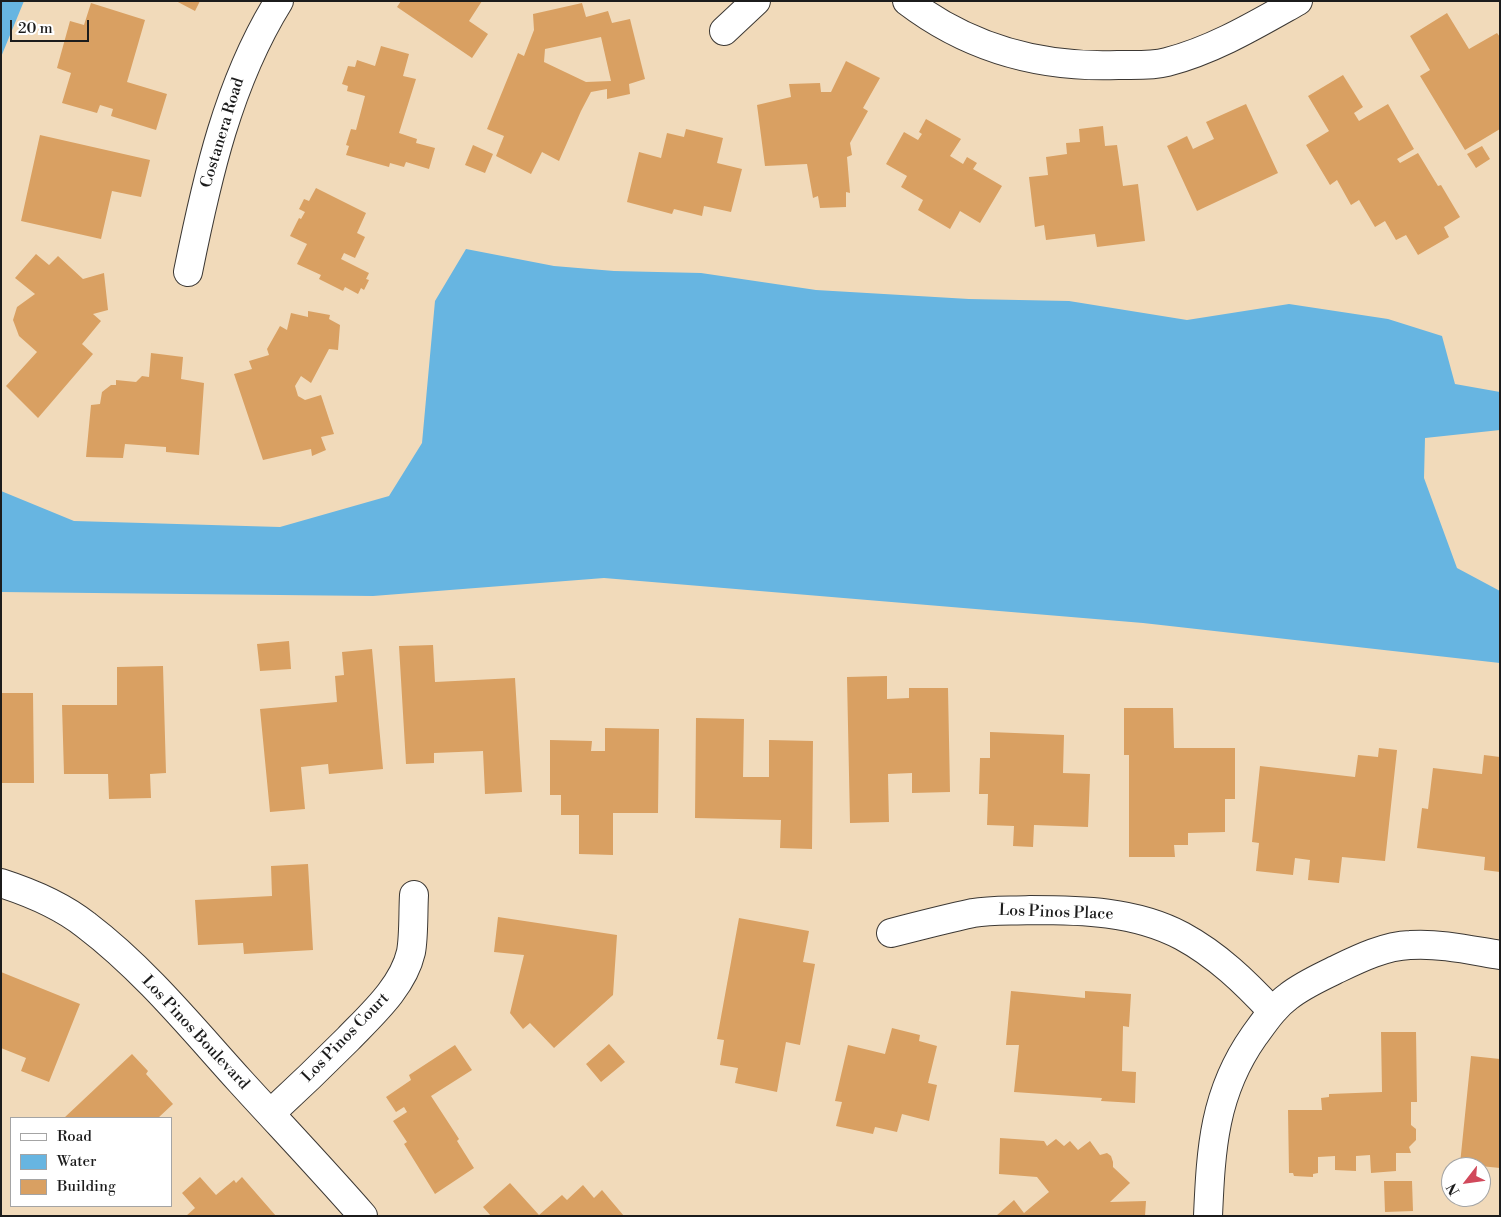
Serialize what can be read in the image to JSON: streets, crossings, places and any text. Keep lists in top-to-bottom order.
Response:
{
  "streets": {
    "street": [
      "Costanera Road",
      "Los Pinos Place",
      "Los Pinos Boulevard",
      "Los Pinos Court"
    ]
  },
  "crossings": [
    ["Los Pinos Boulevard", "Los Pinos Court"]
  ],
  "legend": ["Road", "Water", "Building"],
  "scale_bar": "20 m",
  "north": "bottom left"
}
